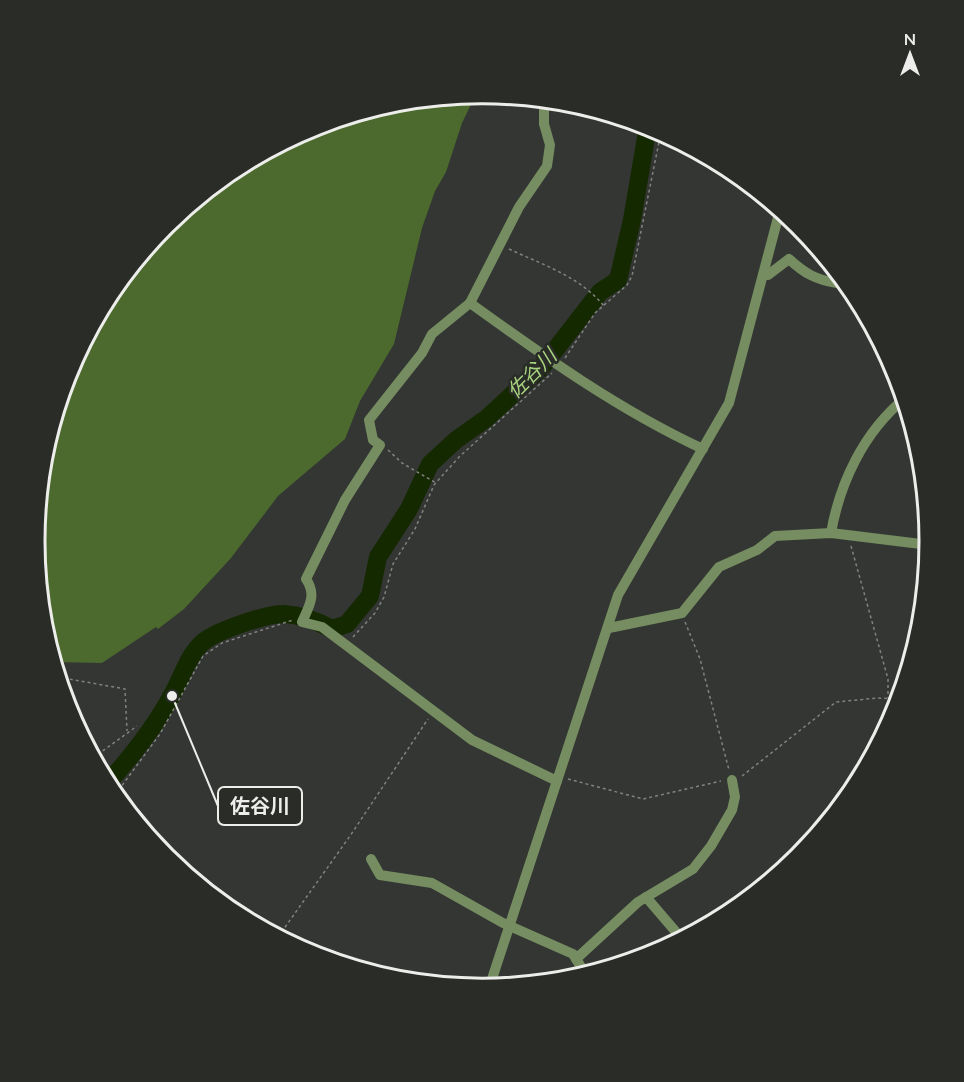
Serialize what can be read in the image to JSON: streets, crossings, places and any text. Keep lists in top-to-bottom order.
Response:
{
  "water": ["佐谷川"],
  "places": ["佐谷川"],
  "north": "top"
}
